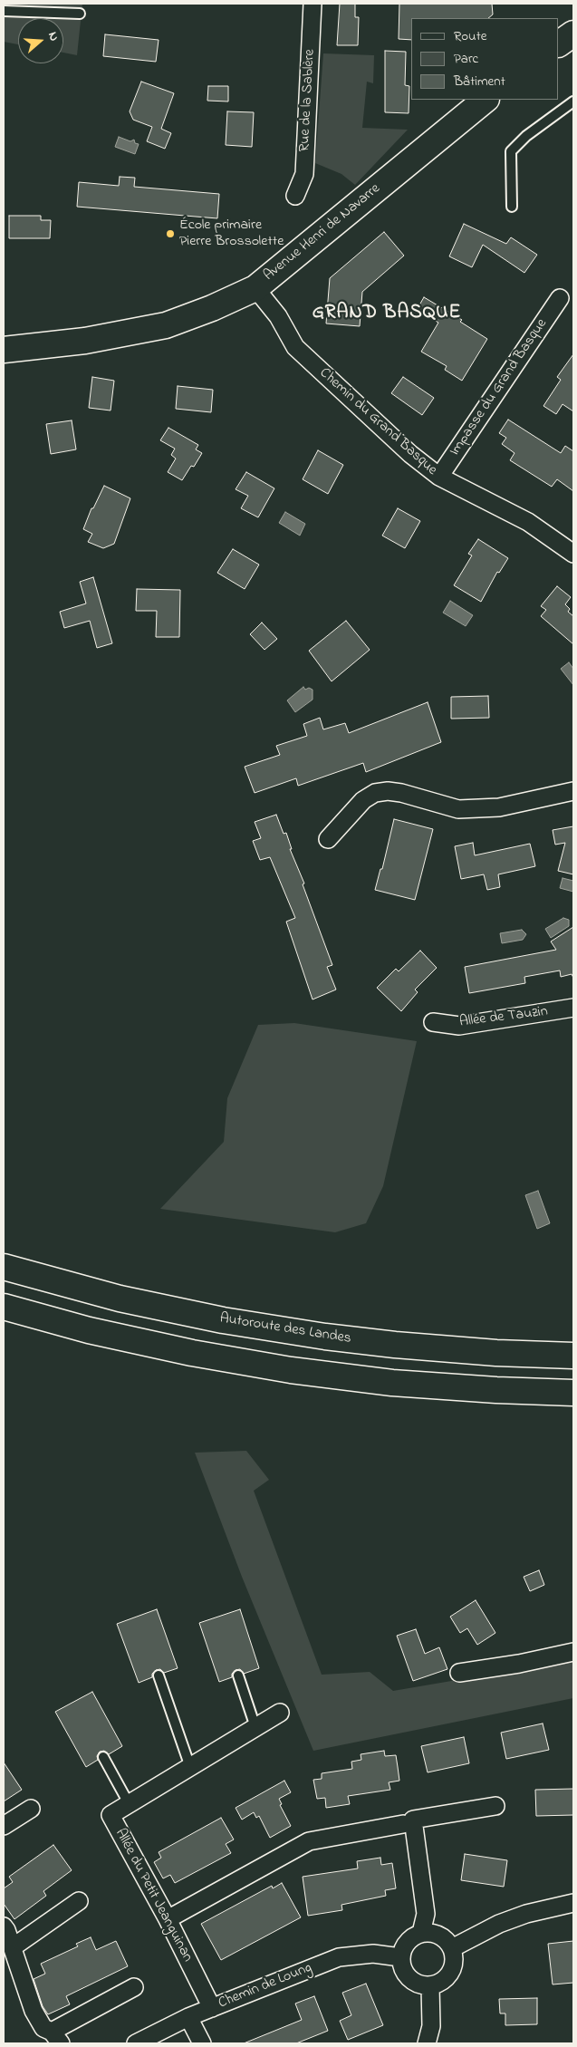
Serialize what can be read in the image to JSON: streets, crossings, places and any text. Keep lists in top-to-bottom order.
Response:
{
  "streets": {
    "main road": ["Avenue Henri de Navarre", "Autoroute des Landes"],
    "street": [
      "Rue de la Sablère",
      "Impasse du Grand Basque",
      "Chemin du Grand Basque",
      "Allée de Tauzin",
      "Allée du Petit Jeanguinan",
      "Chemin de Loung"
    ]
  },
  "crossings": [
    ["Avenue Henri de Navarre", "Chemin du Grand Basque"],
    ["Impasse du Grand Basque", "Chemin du Grand Basque"],
    ["Allée du Petit Jeanguinan", "Chemin de Loung"]
  ],
  "districts": ["GRAND BASQUE"],
  "places": ["École primaire Pierre Brossolette"],
  "legend": ["Route", "Parc", "Bâtiment"],
  "north": "right"
}
